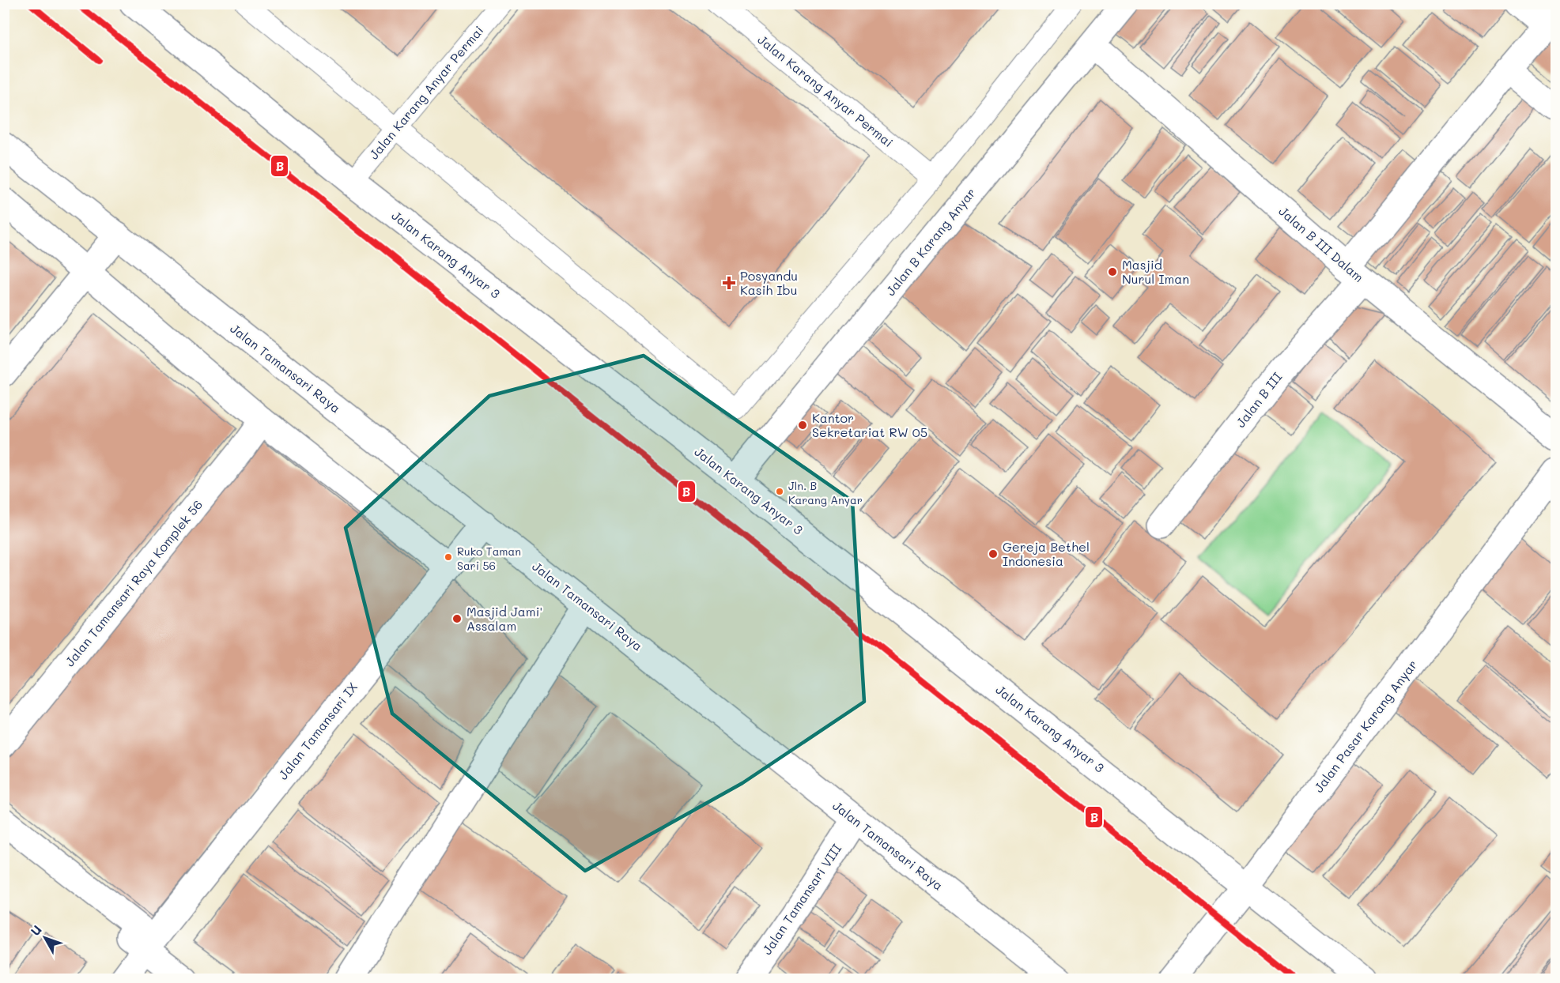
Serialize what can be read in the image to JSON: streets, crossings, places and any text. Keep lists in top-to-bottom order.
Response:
{
  "streets": {
    "street": [
      "Jalan B Karang Anyar",
      "Jalan B III Dalam",
      "Jalan Karang Anyar 3",
      "Jalan Tamansari Raya",
      "Jalan B III",
      "Jalan Tamansari Raya Komplek 56",
      "Jalan Pasar Karang Anyar",
      "Jalan Tamansari IX",
      "Jalan Tamansari VIII"
    ],
    "lane": ["Jalan Karang Anyar Permai"]
  },
  "crossings": [
    ["Jalan Karang Anyar Permai", "Jalan Karang Anyar 3"],
    ["Jalan B Karang Anyar", "Jalan B III Dalam"],
    ["Jalan B Karang Anyar", "Jalan Karang Anyar 3"],
    ["Jalan B III Dalam", "Jalan B III"],
    ["Jalan Karang Anyar 3", "Jalan Pasar Karang Anyar"],
    ["Jalan Tamansari Raya", "Jalan Tamansari IX"],
    ["Jalan Tamansari Raya", "Jalan Tamansari VIII"]
  ],
  "places": {
    "other": [
      "Masjid Nurul Iman",
      "Kantor Sekretariat RW 05",
      "Jln. B Karang Anyar",
      "Gereja Bethel Indonesia",
      "Ruko Taman Sari 56",
      "Masjid Jami' Assalam"
    ],
    "health": ["Posyandu Kasih Ibu"]
  },
  "lines": ["rail line B"],
  "north": "top left"
}
